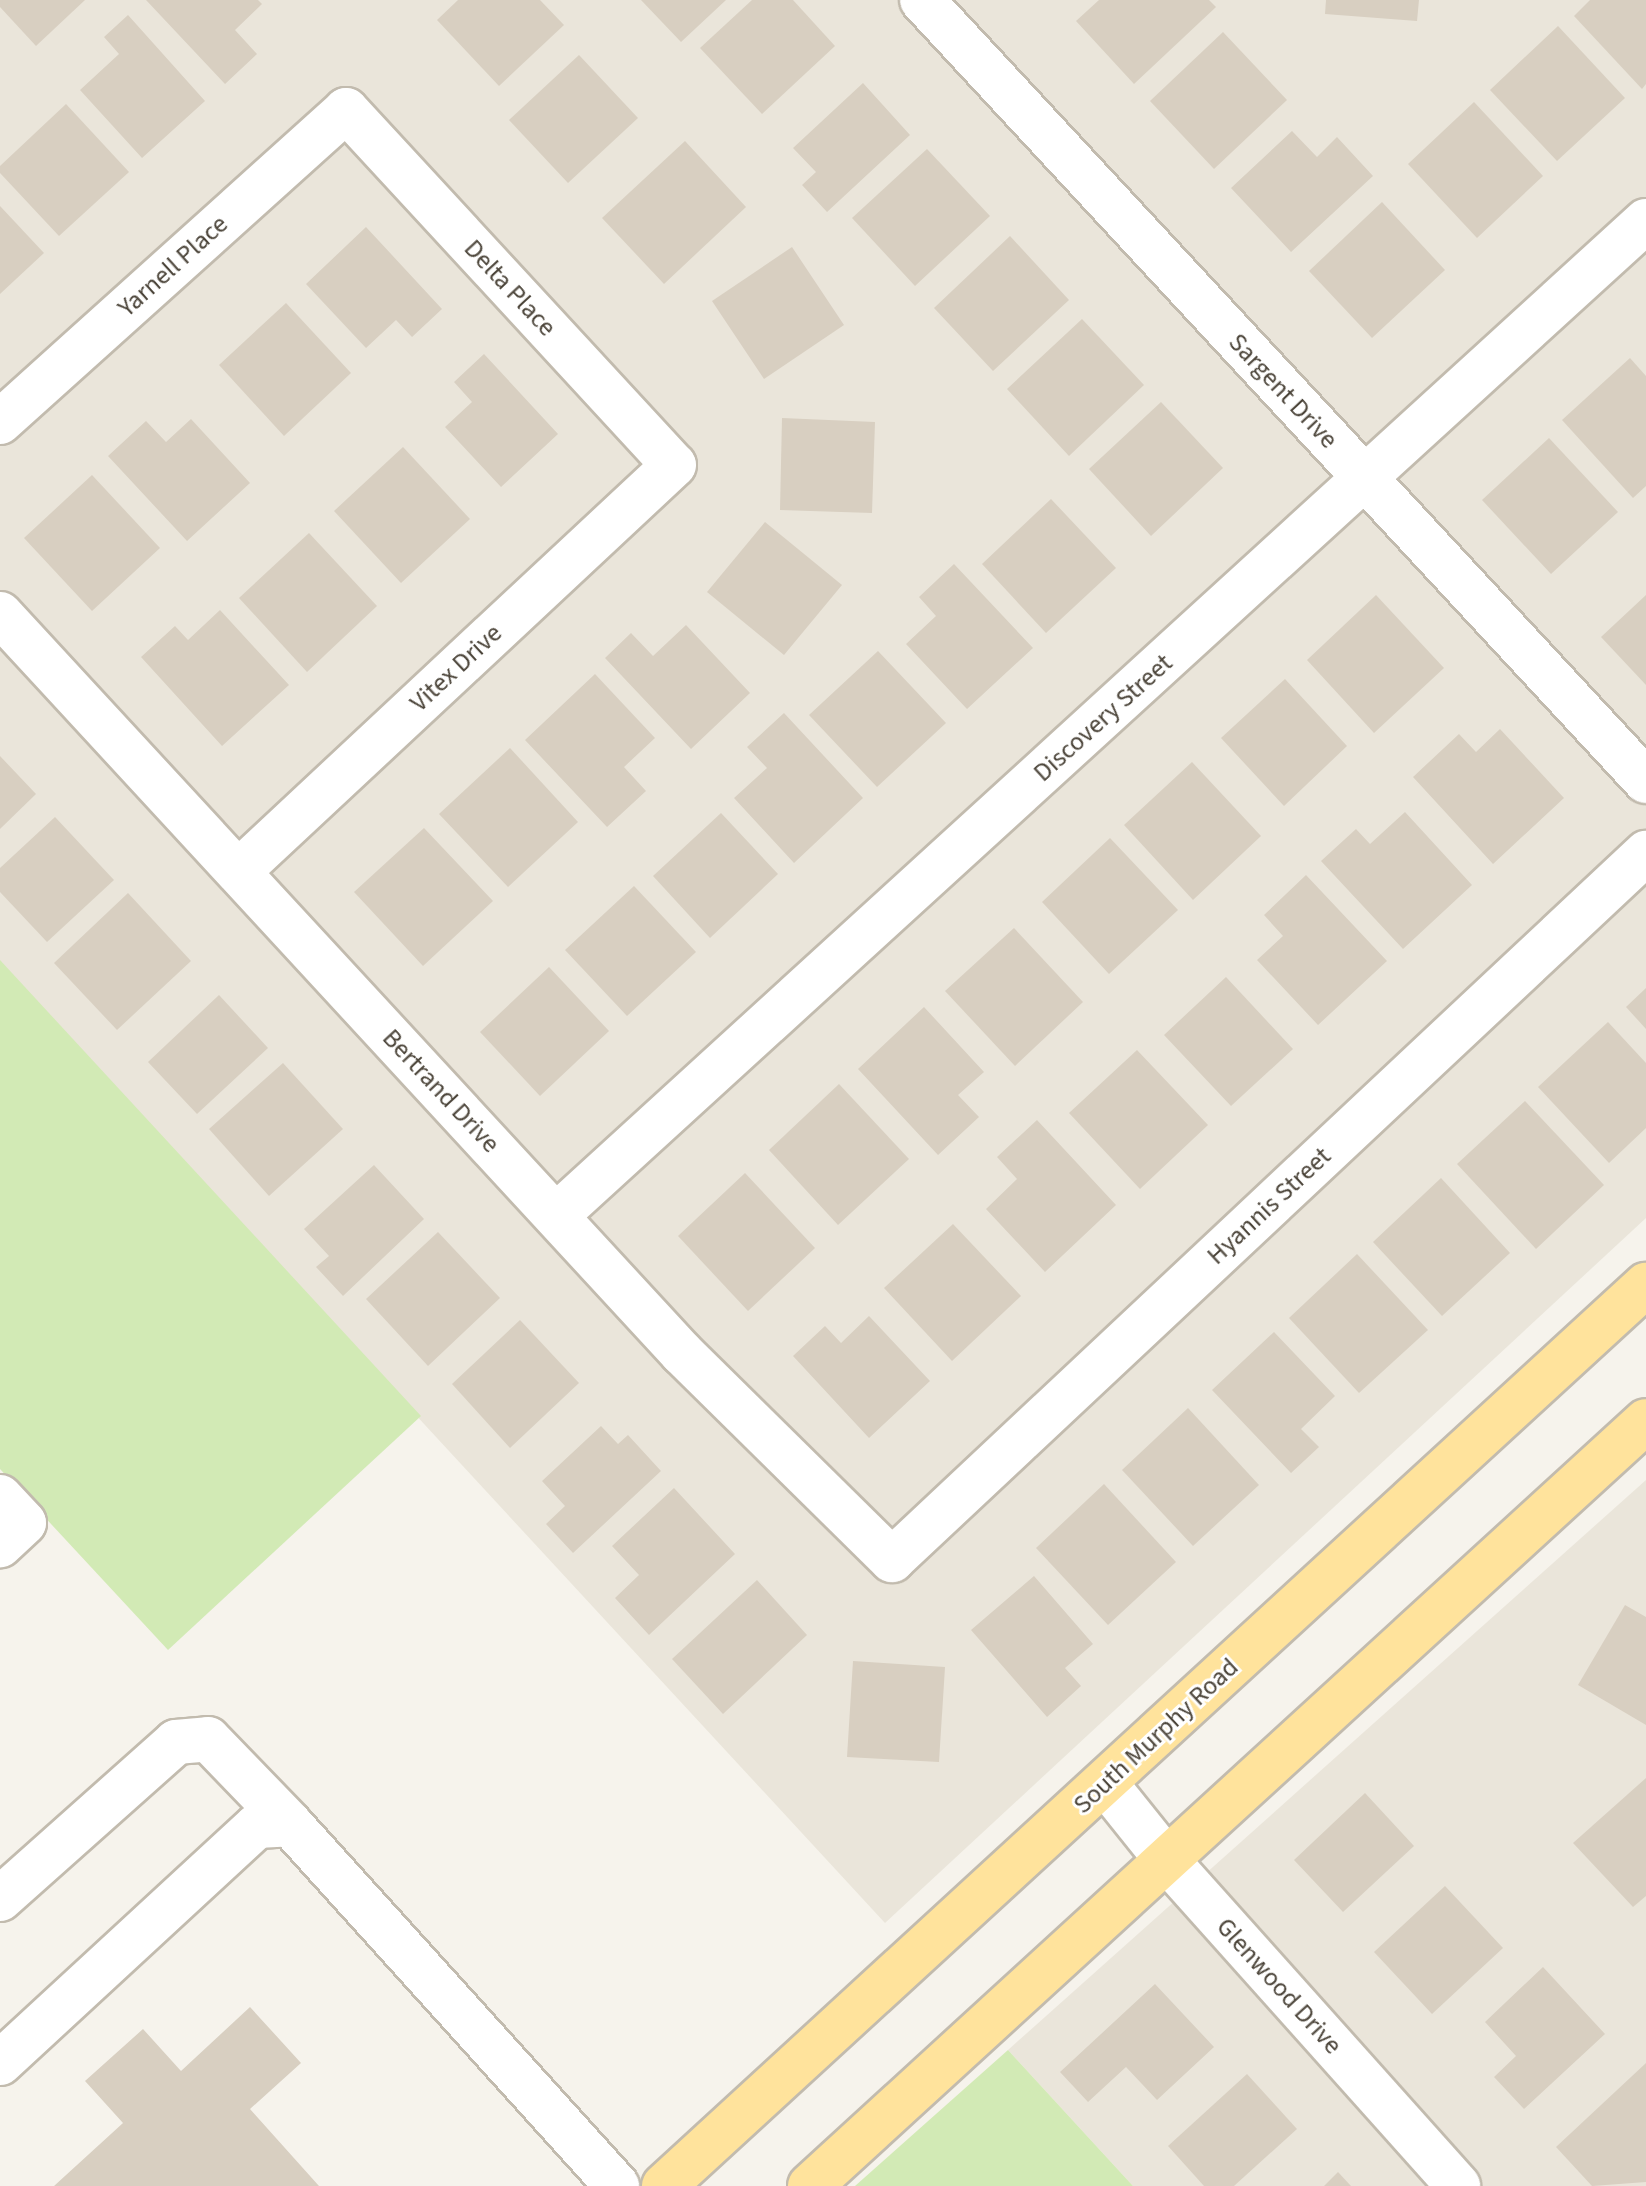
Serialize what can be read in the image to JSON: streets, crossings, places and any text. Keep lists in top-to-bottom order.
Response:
{
  "streets": {
    "main road": ["South Murphy Road"],
    "street": [
      "Yarnell Place",
      "Delta Place",
      "Sargent Drive",
      "Vitex Drive",
      "Discovery Street",
      "Bertrand Drive",
      "Hyannis Street",
      "Glenwood Drive"
    ]
  },
  "crossings": [
    ["Yarnell Place", "Delta Place"],
    ["Delta Place", "Vitex Drive"],
    ["Sargent Drive", "Discovery Street"],
    ["Vitex Drive", "Bertrand Drive"],
    ["Discovery Street", "Bertrand Drive"],
    ["Bertrand Drive", "Hyannis Street"],
    ["South Murphy Road", "Glenwood Drive"]
  ]
}
